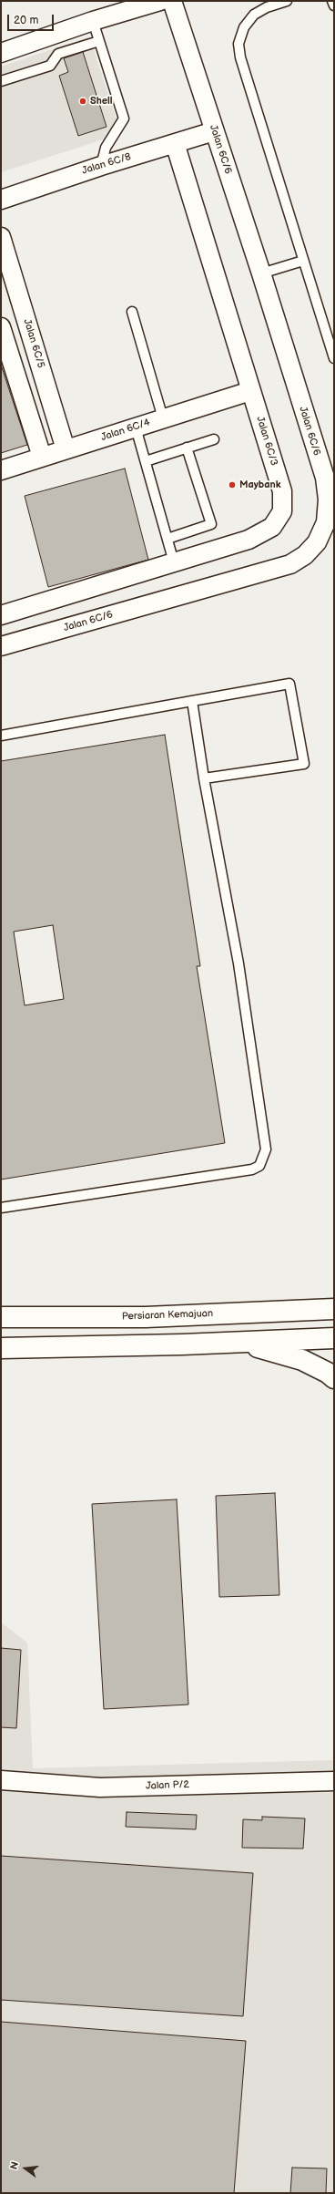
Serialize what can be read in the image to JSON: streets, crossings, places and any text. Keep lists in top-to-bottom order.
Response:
{
  "streets": {
    "main road": ["Persiaran Kemajuan"],
    "street": [
      "Jalan 6C/6",
      "Jalan 6C/8",
      "Jalan 6C/5",
      "Jalan 6C/4",
      "Jalan 6C/3",
      "Jalan P/2"
    ]
  },
  "crossings": [
    ["Jalan 6C/6", "Jalan 6C/8"],
    ["Jalan 6C/8", "Jalan 6C/3"],
    ["Jalan 6C/5", "Jalan 6C/4"],
    ["Jalan 6C/4", "Jalan 6C/3"]
  ],
  "places": ["Shell", "Maybank"],
  "scale_bar": "20 m",
  "north": "left"
}
